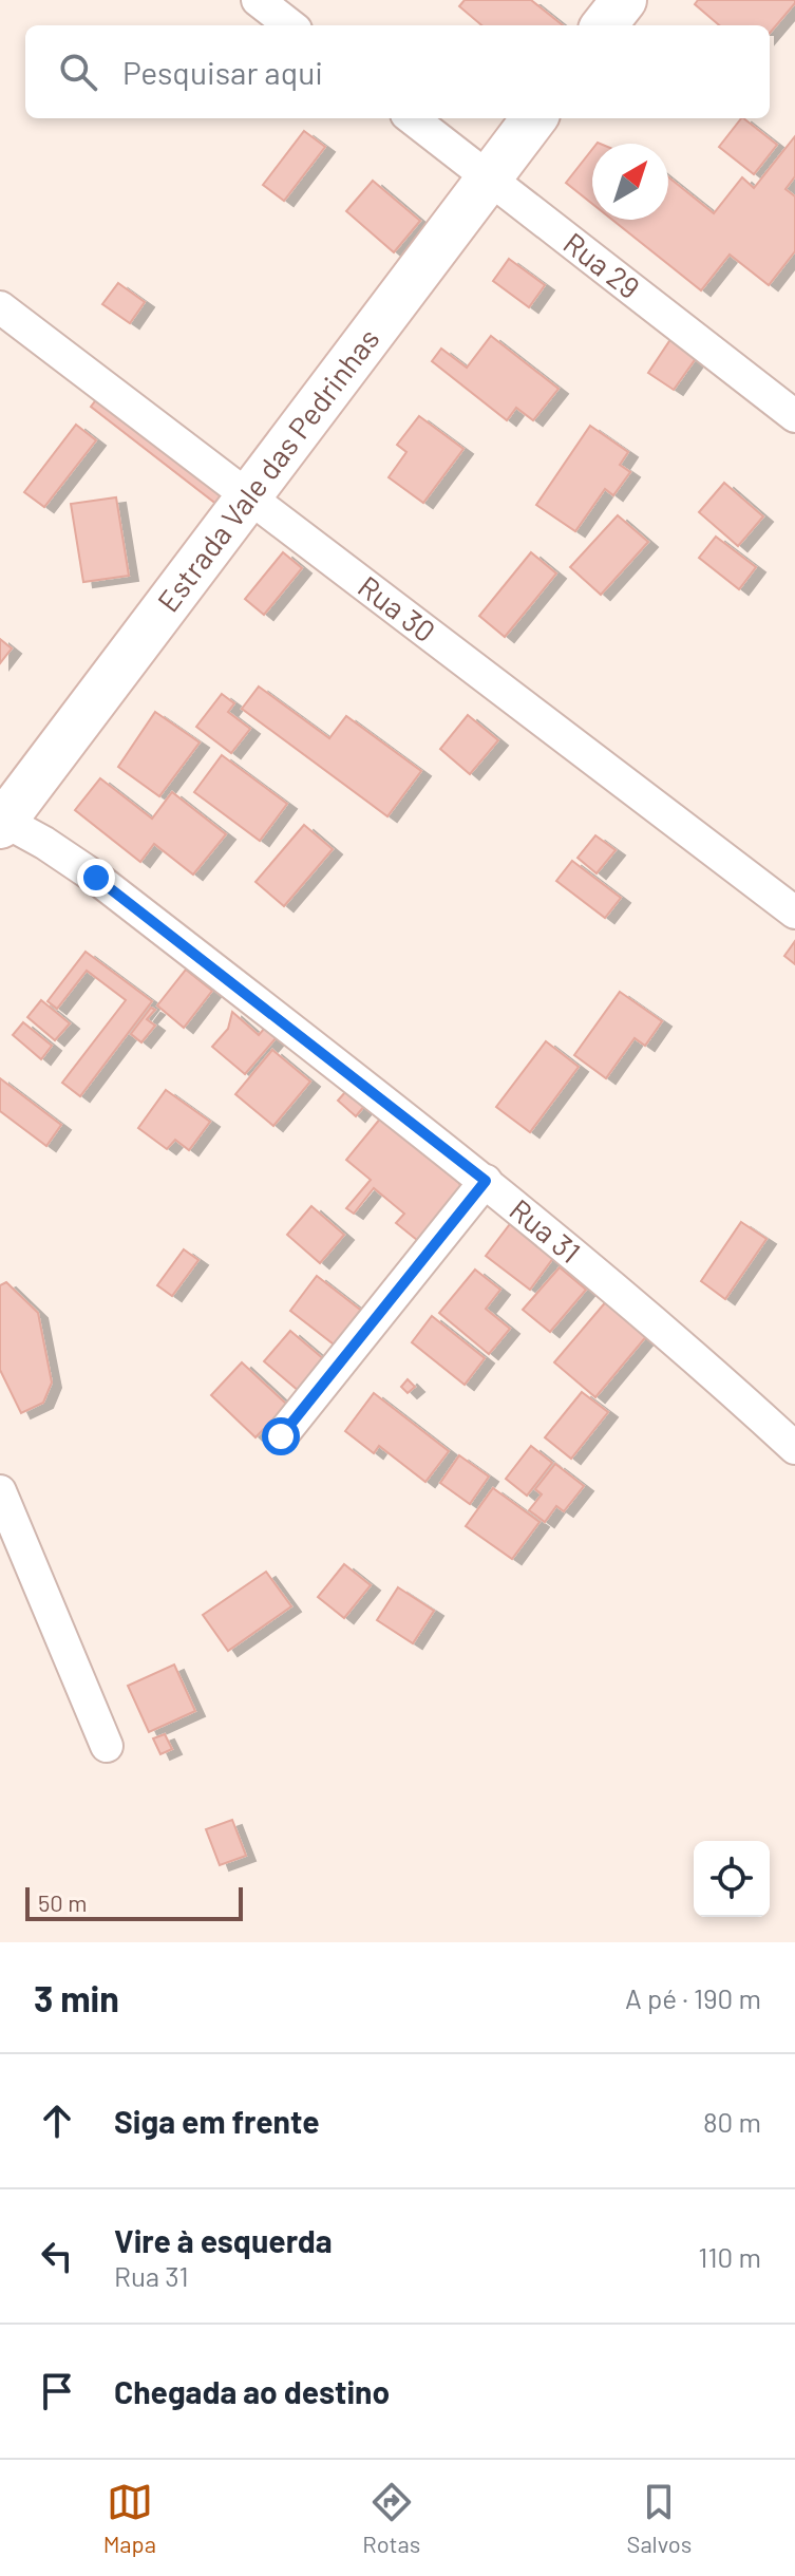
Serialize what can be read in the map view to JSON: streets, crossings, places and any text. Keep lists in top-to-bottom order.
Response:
{
  "streets": {
    "main road": ["Estrada Vale das Pedrinhas"],
    "street": ["Rua 29", "Rua 30", "Rua 31"]
  },
  "crossings": [
    ["Rua 29", "Estrada Vale das Pedrinhas"],
    ["Estrada Vale das Pedrinhas", "Rua 30"],
    ["Estrada Vale das Pedrinhas", "Rua 31"]
  ],
  "scale_bar": "50 m",
  "north": "top right",
  "page": {
    "search": "Pesquisar aqui",
    "scale": "50 m",
    "heading": ["3 min", "A pé · 190 m"],
    "list": [
      ["Siga em frente", "80 m"],
      ["Vire à esquerda", "Rua 31", "110 m"],
      "Chegada ao destino"
    ],
    "nav": ["Mapa", "Rotas", "Salvos"]
  }
}
